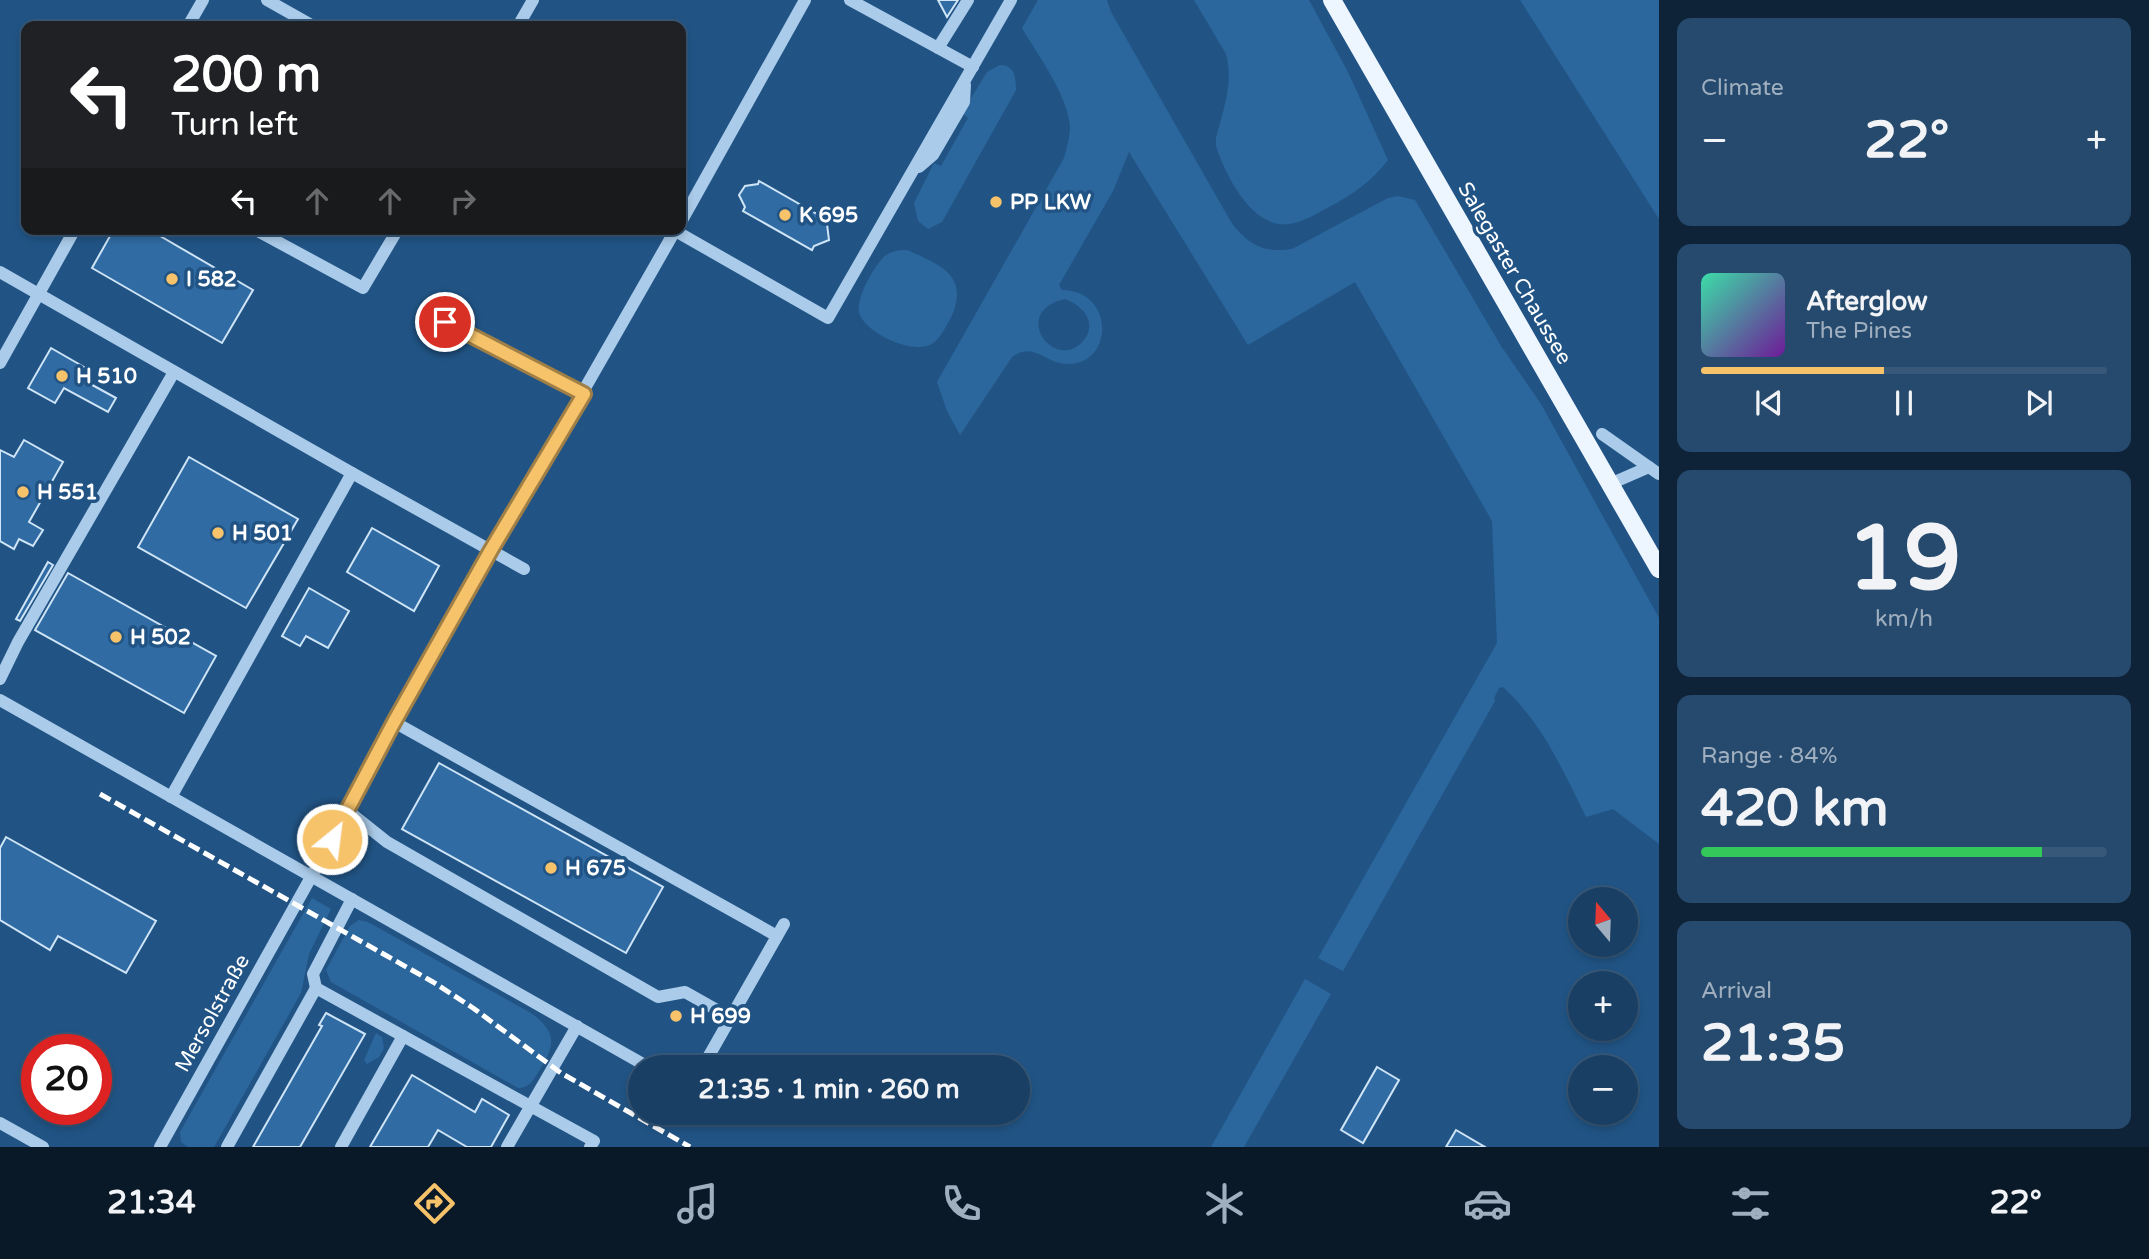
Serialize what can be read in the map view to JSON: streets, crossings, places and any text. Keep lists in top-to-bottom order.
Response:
{
  "streets": {
    "main road": ["Salegaster Chaussee"],
    "street": ["Mersolstraße"]
  },
  "places": [
    "PP LKW",
    "K 695",
    "I 582",
    "H 510",
    "H 551",
    "H 501",
    "H 502",
    "H 675",
    "H 699"
  ],
  "north": "top",
  "page": {
    "tile": [
      "Climate",
      ["19", "km/h"],
      ["Range · 84%", "420 km"],
      ["Arrival", "21:35"]
    ],
    "turn": ["200 m", "Turn left"],
    "heat": ["−", "22°", "+"],
    "song": ["Afterglow", "The Pines"],
    "map_buttons": ["+", "−"],
    "limit": "20",
    "trip": "21:35 · 1 min · 260 m",
    "tabs": ["21:34", "22°"]
  }
}
